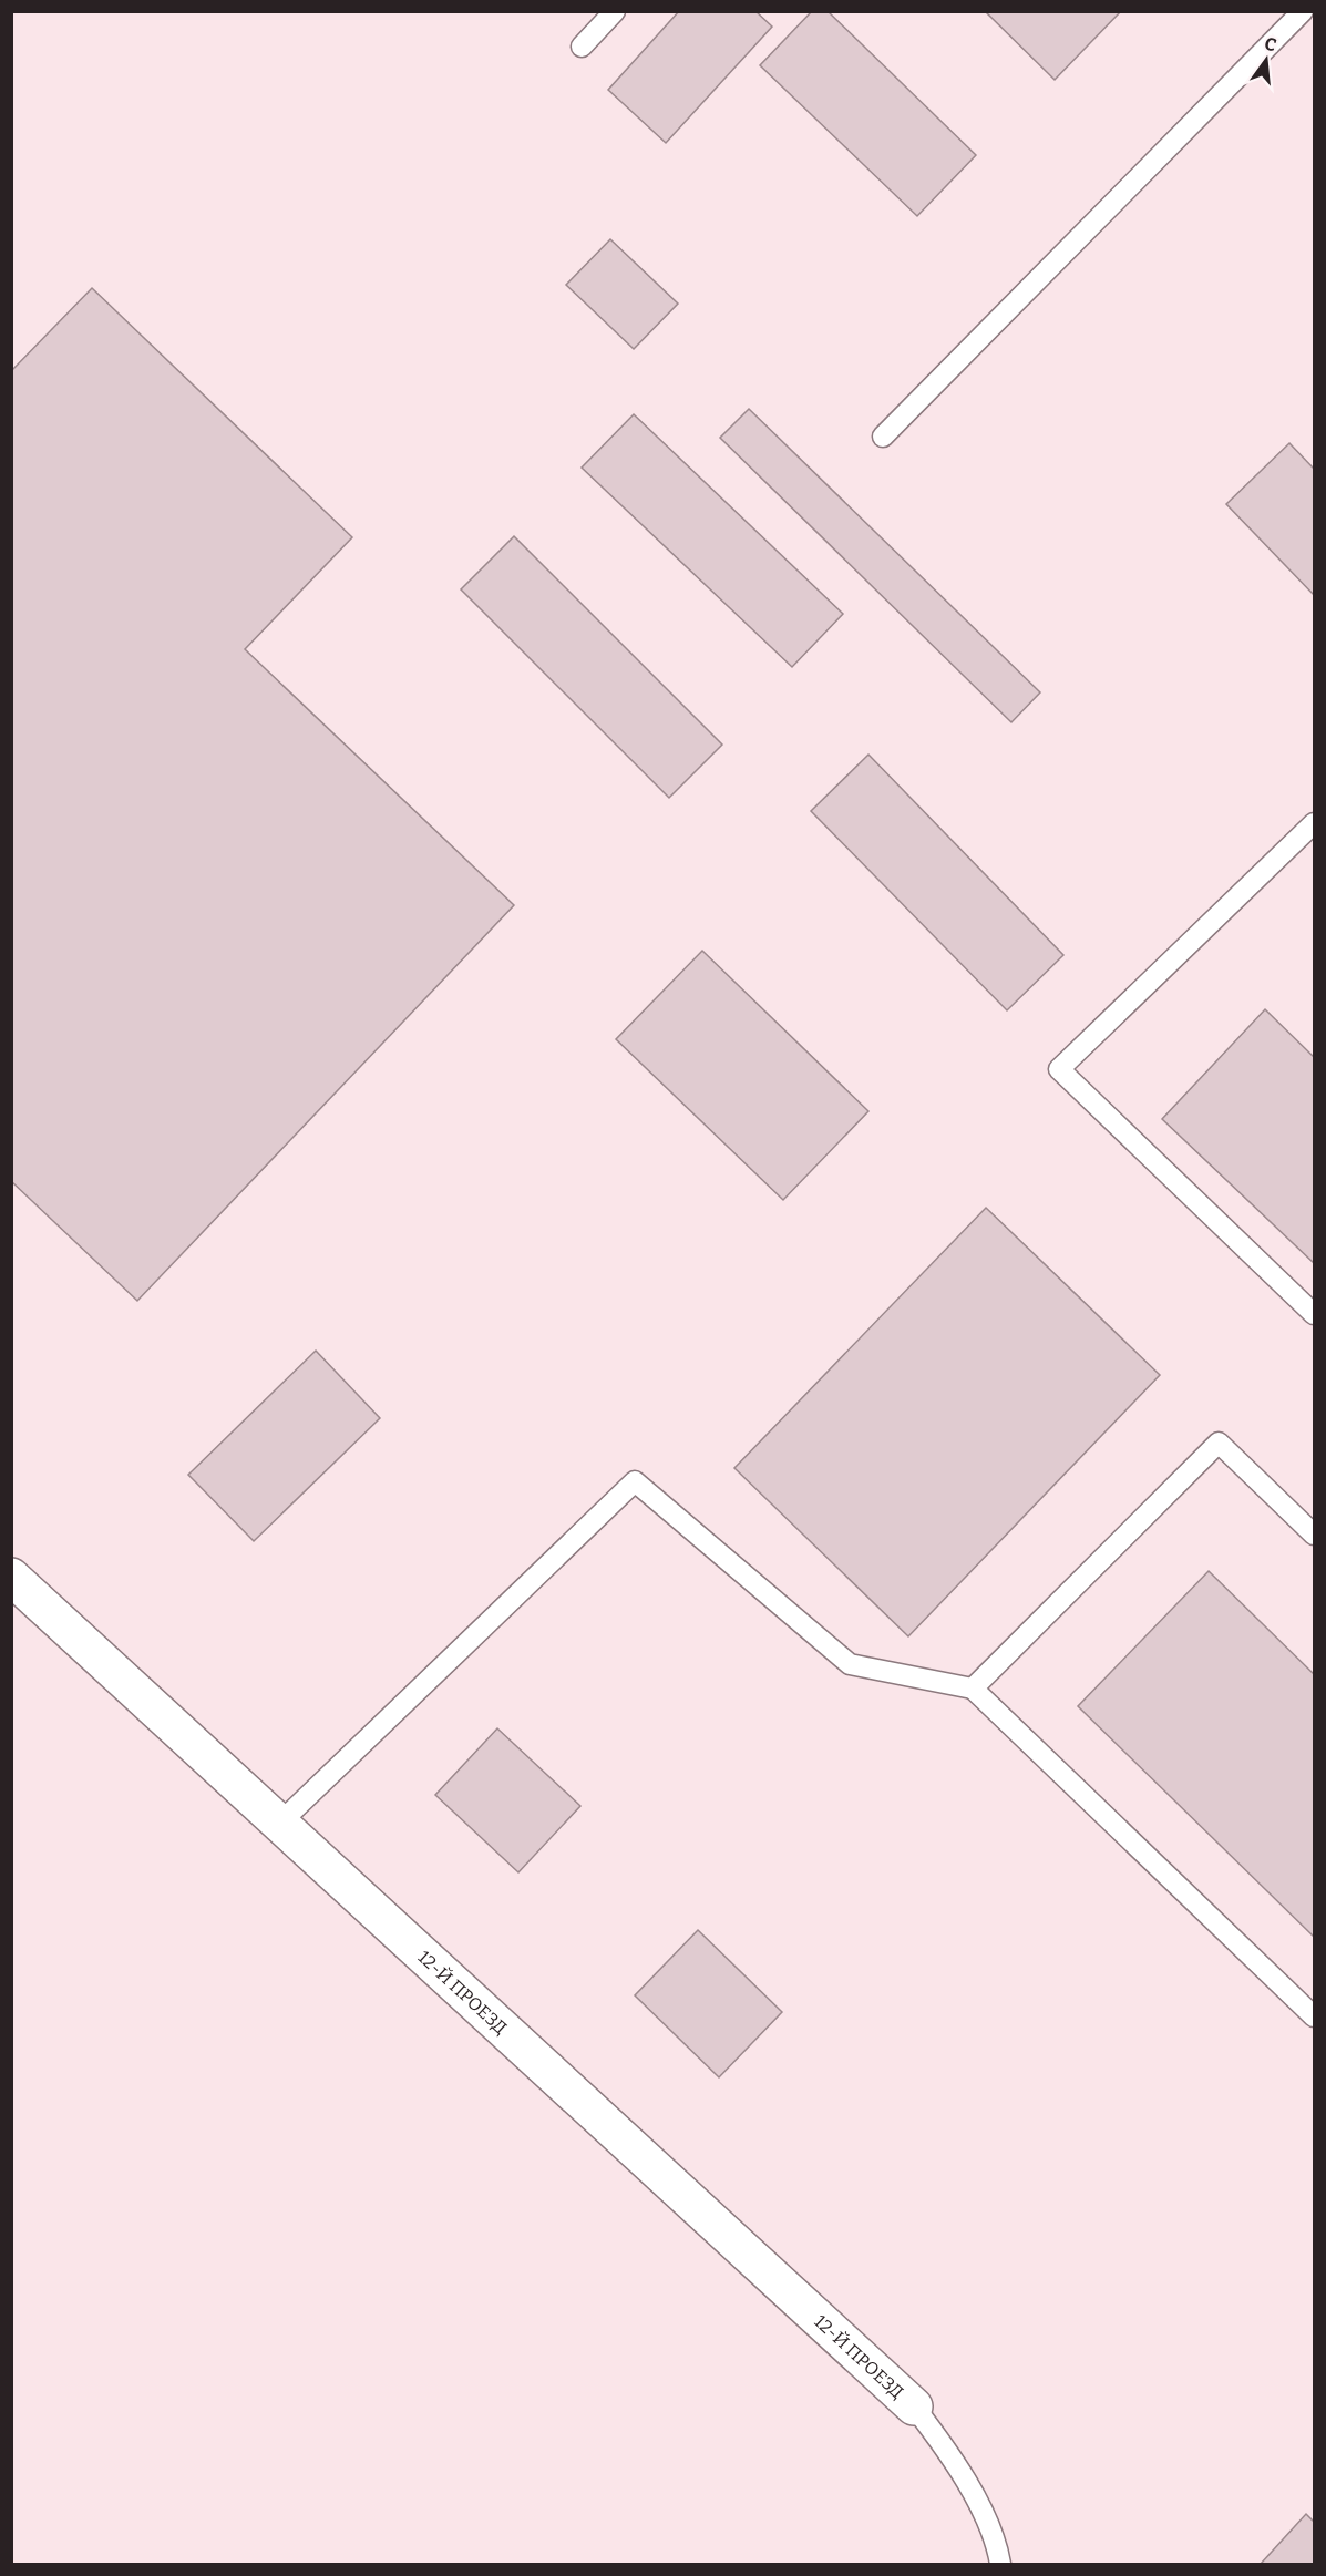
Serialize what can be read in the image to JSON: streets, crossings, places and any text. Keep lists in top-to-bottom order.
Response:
{
  "streets": {
    "street": ["12-Й ПРОЕЗД"]
  },
  "north": "top"
}
